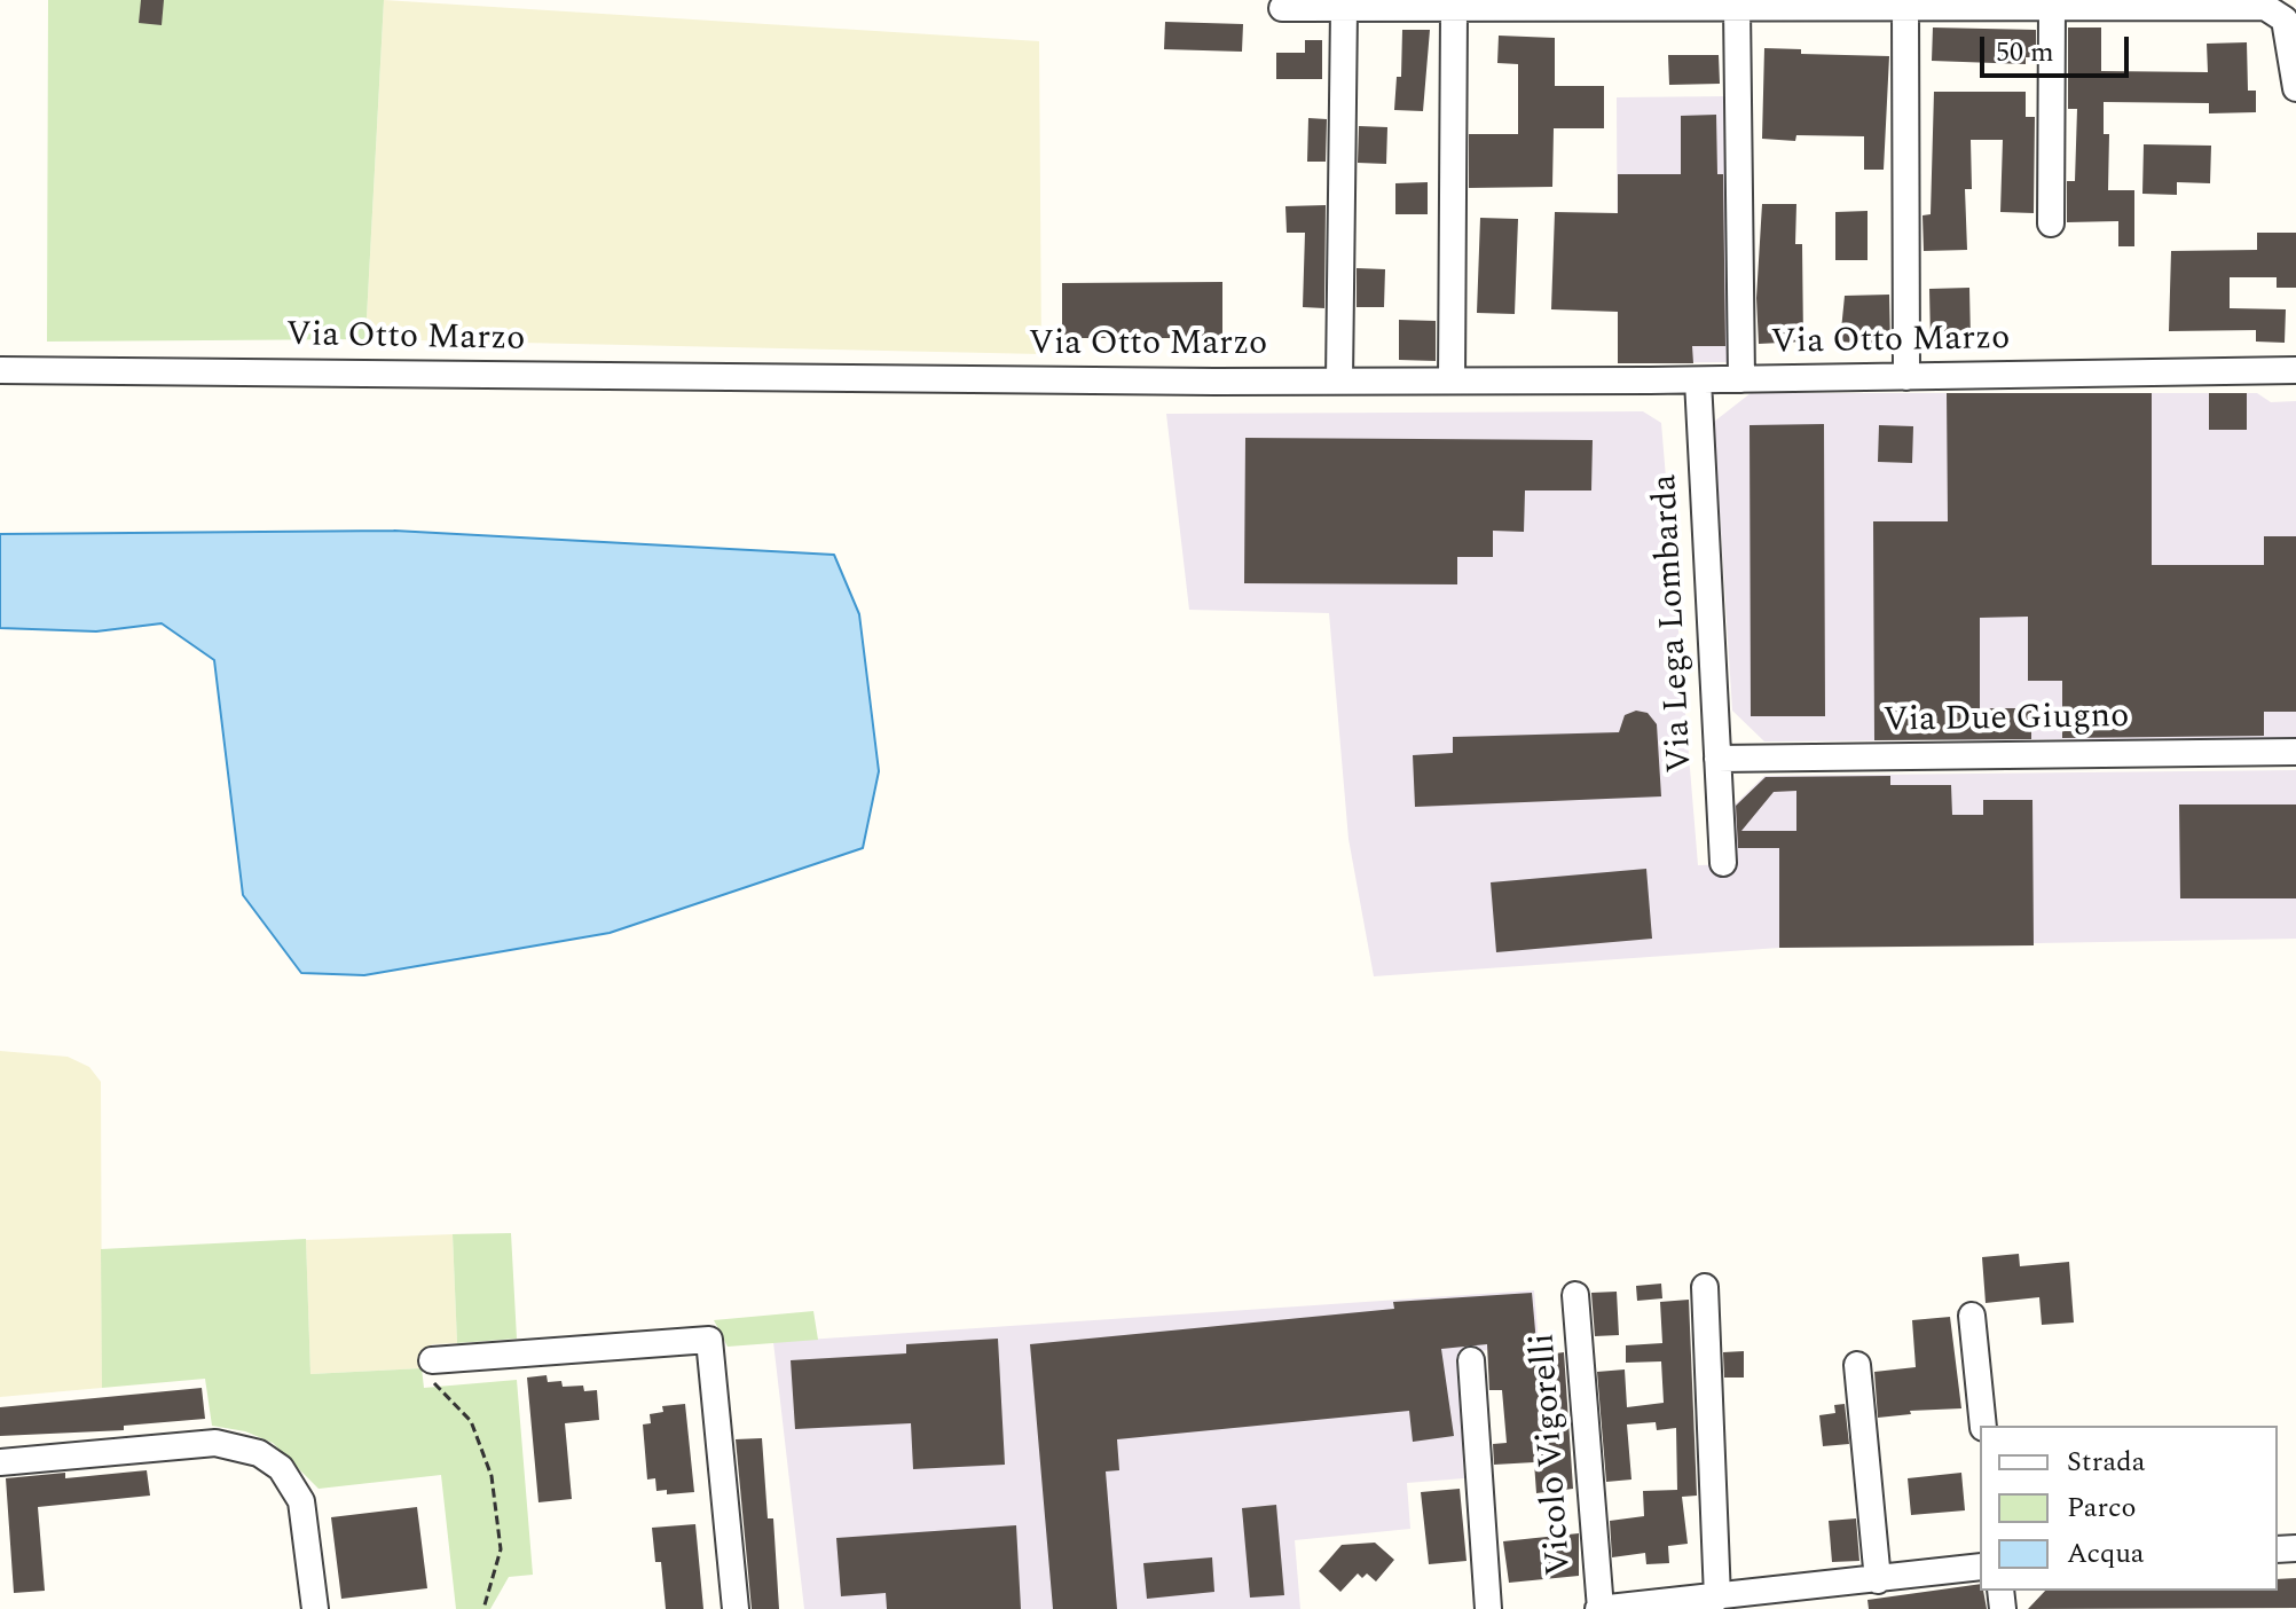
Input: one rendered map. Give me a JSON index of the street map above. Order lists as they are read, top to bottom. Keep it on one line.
{"streets":{"street":["Via Otto Marzo","Via Lega Lombarda","Via Due Giugno","Vicolo Vigorelli"]},"crossings":[["Via Otto Marzo","Via Lega Lombarda"],["Via Lega Lombarda","Via Due Giugno"]],"legend":["Strada","Parco","Acqua"],"scale_bar":"50 m"}
